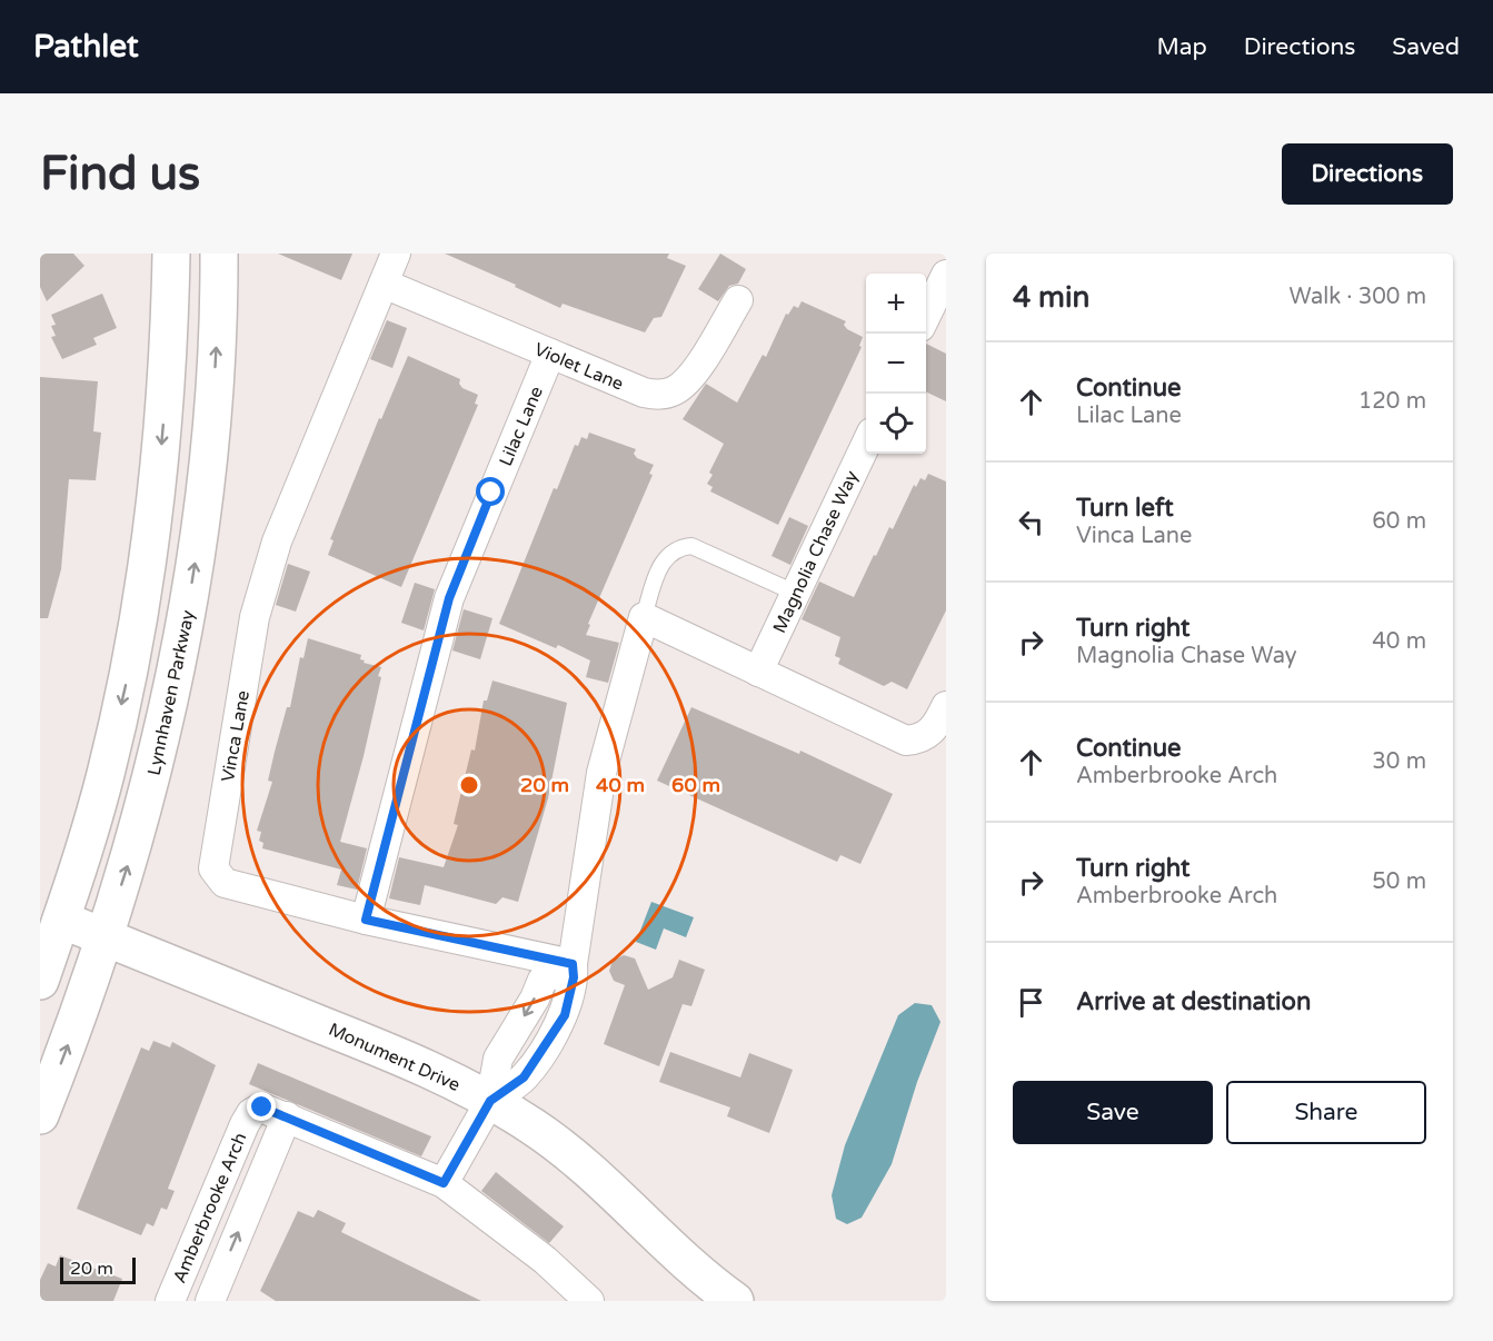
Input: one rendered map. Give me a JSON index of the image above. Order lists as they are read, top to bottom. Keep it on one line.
{"streets":{"main road":["Lynnhaven Parkway","Monument Drive"],"street":["Violet Lane","Lilac Lane","Magnolia Chase Way","Vinca Lane","Amberbrooke Arch"]},"crossings":[["Violet Lane","Lilac Lane"],["Violet Lane","Vinca Lane"],["Lilac Lane","Vinca Lane"],["Lynnhaven Parkway","Monument Drive"]],"scale_bar":"20 m","page":{"header":"Pathlet","nav":["Map","Directions","Saved"],"buttons":["Directions",["Save","Share"]],"title":"Find us","heading":["4 min","Walk · 300 m"],"map_buttons":["+","−"],"list":[["Continue","Lilac Lane","120 m"],["Turn left","Vinca Lane","60 m"],["Turn right","Magnolia Chase Way","40 m"],["Continue","Amberbrooke Arch","30 m"],["Turn right","Amberbrooke Arch","50 m"],"Arrive at destination"],"scale":"20 m"},"rings":["20 m","40 m","60 m"]}
